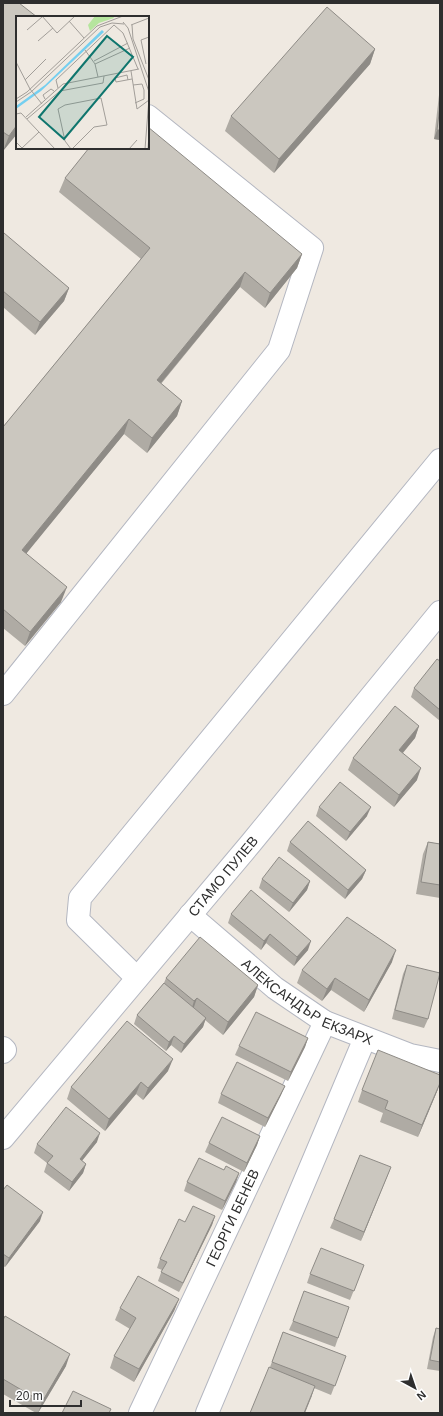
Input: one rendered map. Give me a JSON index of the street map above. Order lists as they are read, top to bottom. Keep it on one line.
{"streets":{"street":["СТАМО ПУЛЕВ","АЛЕКСАНДЪР ЕКЗАРХ","ГЕОРГИ БЕНЕВ"]},"crossings":[["СТАМО ПУЛЕВ","АЛЕКСАНДЪР ЕКЗАРХ"],["АЛЕКСАНДЪР ЕКЗАРХ","ГЕОРГИ БЕНЕВ"]],"scale_bar":"20 m","north":"bottom right"}
